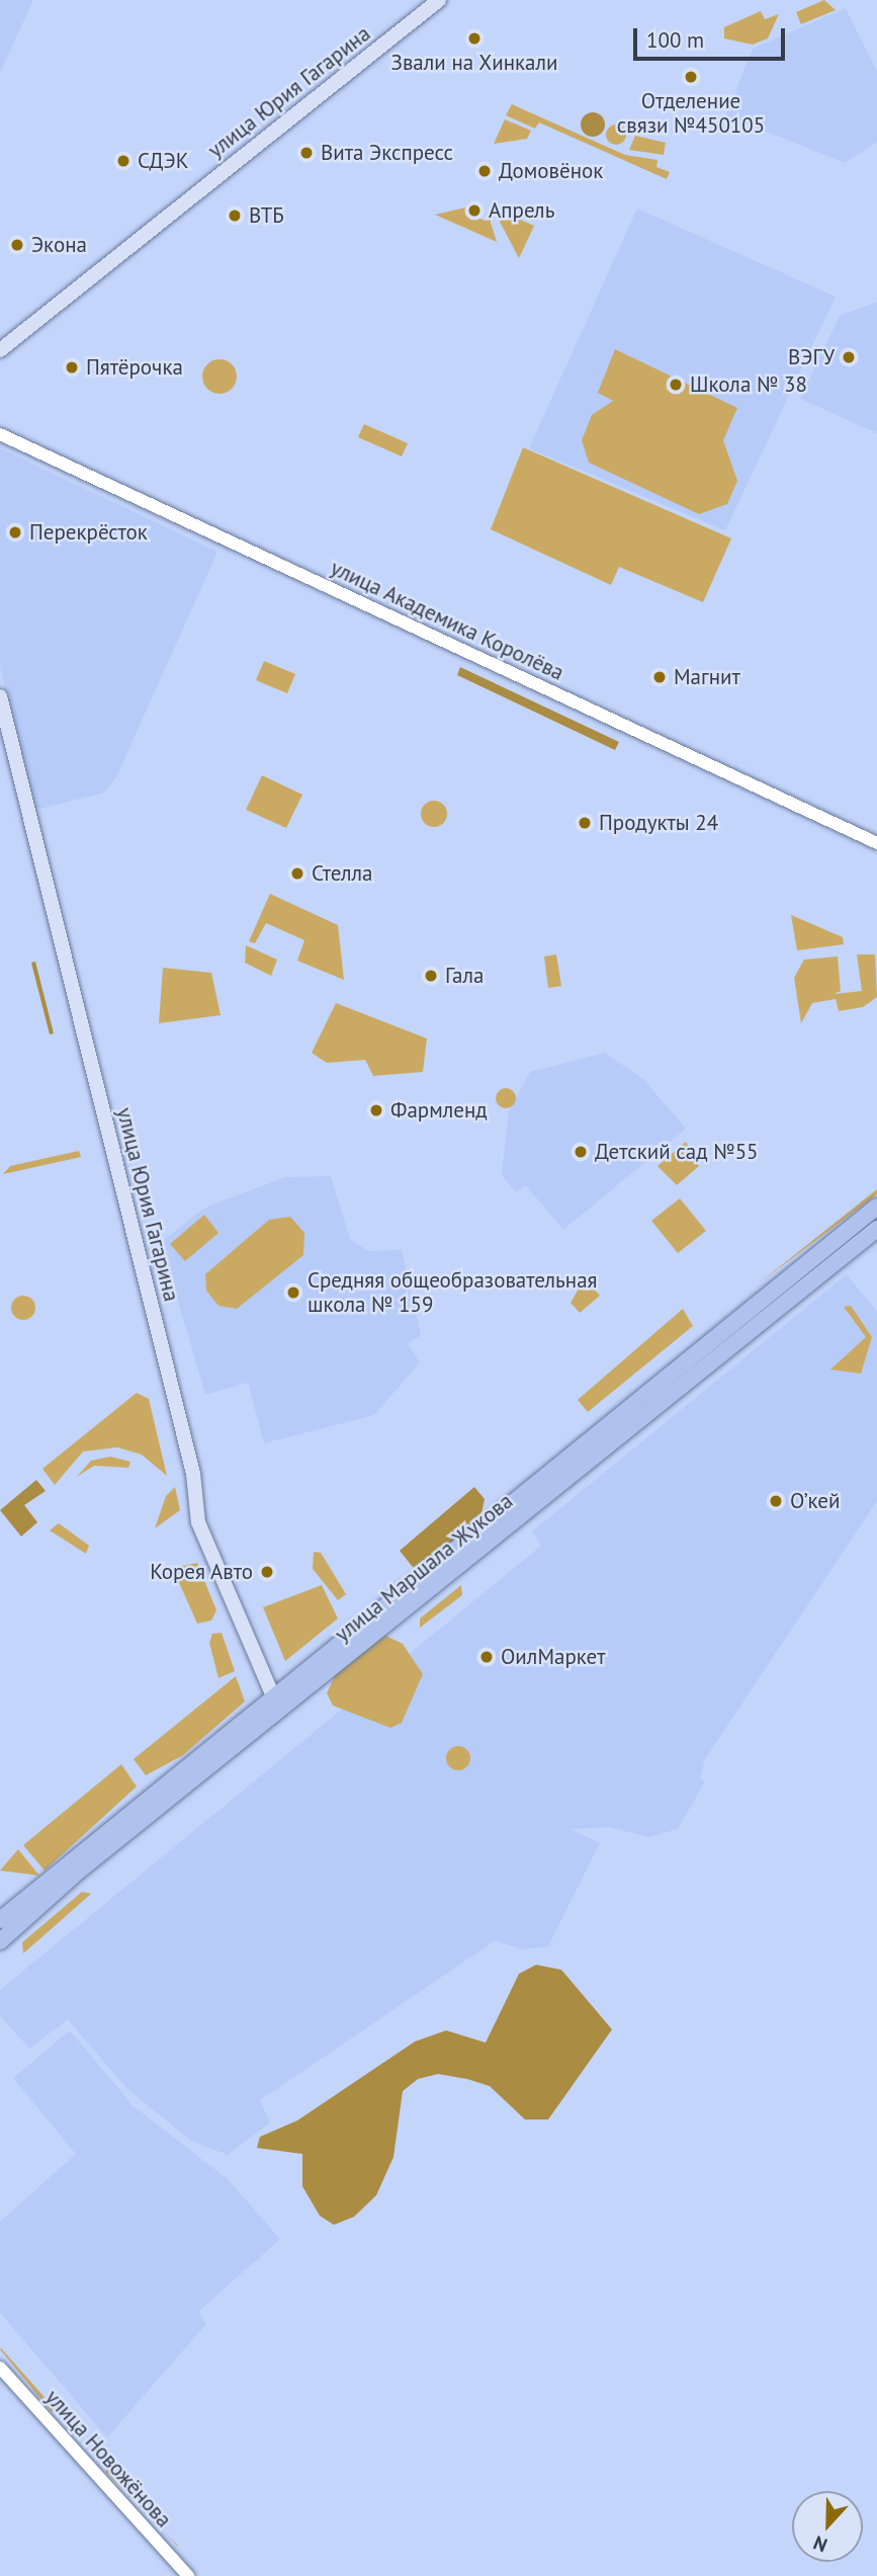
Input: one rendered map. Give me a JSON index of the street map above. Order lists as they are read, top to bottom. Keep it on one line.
{"streets":{"main road":["улица Юрия Гагарина","улица Маршала Жукова"],"street":["улица Академика Королёва","улица Новожёнова"]},"crossings":[["улица Юрия Гагарина","улица Маршала Жукова"]],"places":["Звали на Хинкали","Отделение связи №450105","Вита Экспресс","СДЭК","Домовёнок","Апрель","ВТБ","Экона","ВЭГУ","Пятёрочка","Школа № 38","Перекрёсток","Магнит","Продукты 24","Стелла","Гала","Фармленд","Детский сад №55","Средняя общеобразовательная школа № 159","О’кей","Корея Авто","ОилМаркет"],"scale_bar":"100 m","north":"bottom"}
